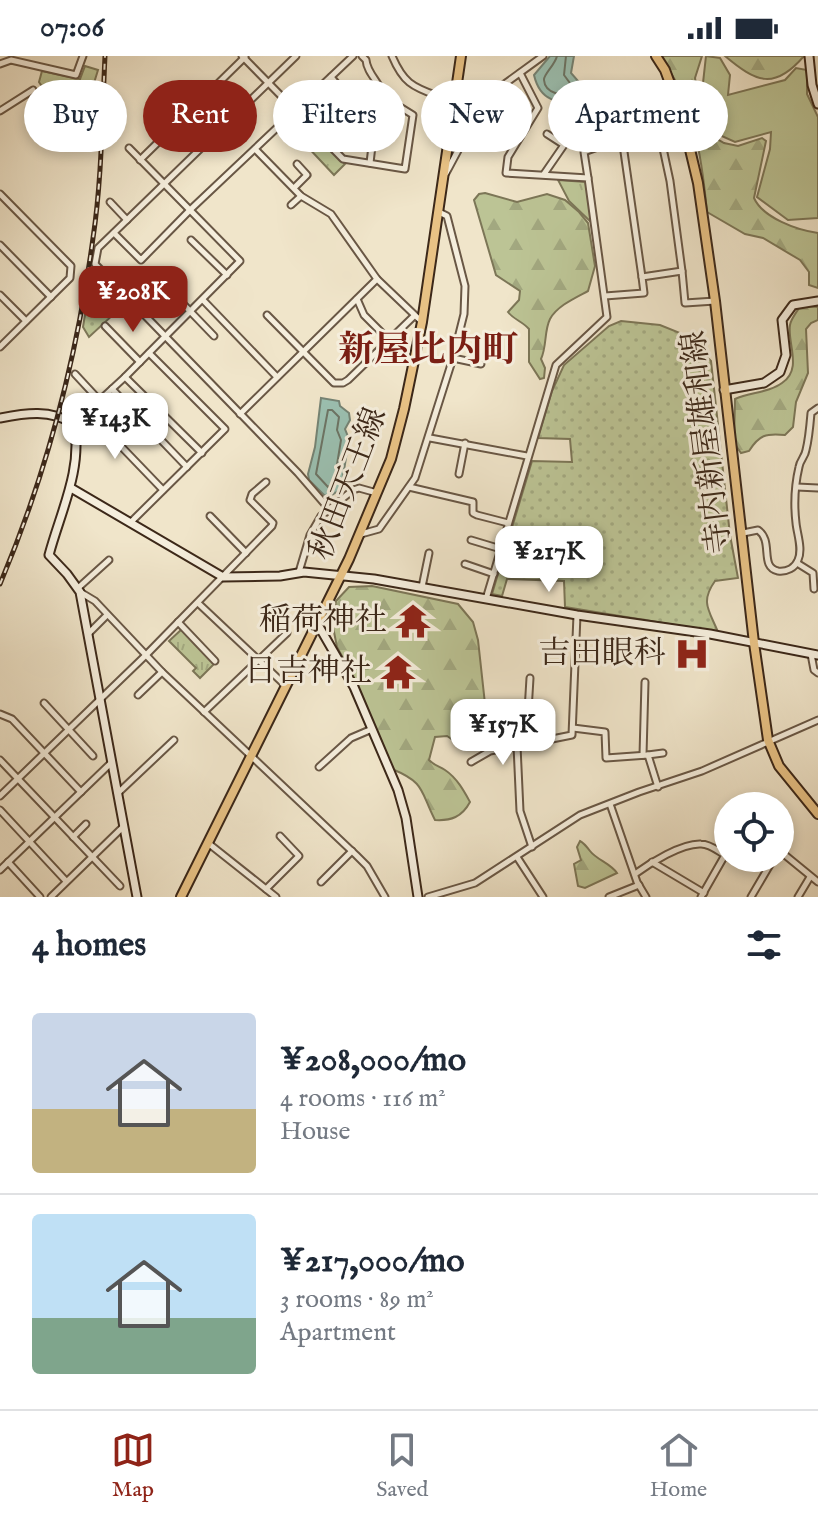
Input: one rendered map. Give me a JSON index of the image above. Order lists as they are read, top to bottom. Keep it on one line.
{"streets":{"main road":["寺内新屋雄和線","秋田天王線"]},"districts":["新屋比内町"],"places":{"temple":["稲荷神社","日吉神社"],"hospital":["吉田眼科"]},"page":{"status":"07:06","chip":["Buy","Rent","Filters","New","Apartment"],"price":["¥208K","¥143K","¥217K","¥157K"],"heading":"4 homes","list":[{"name":"¥208,000/mo","note":"4 rooms · 116 m² · House"},{"name":"¥217,000/mo","note":"3 rooms · 89 m² · Apartment"}],"tabs":["Map","Saved","Home"]}}
